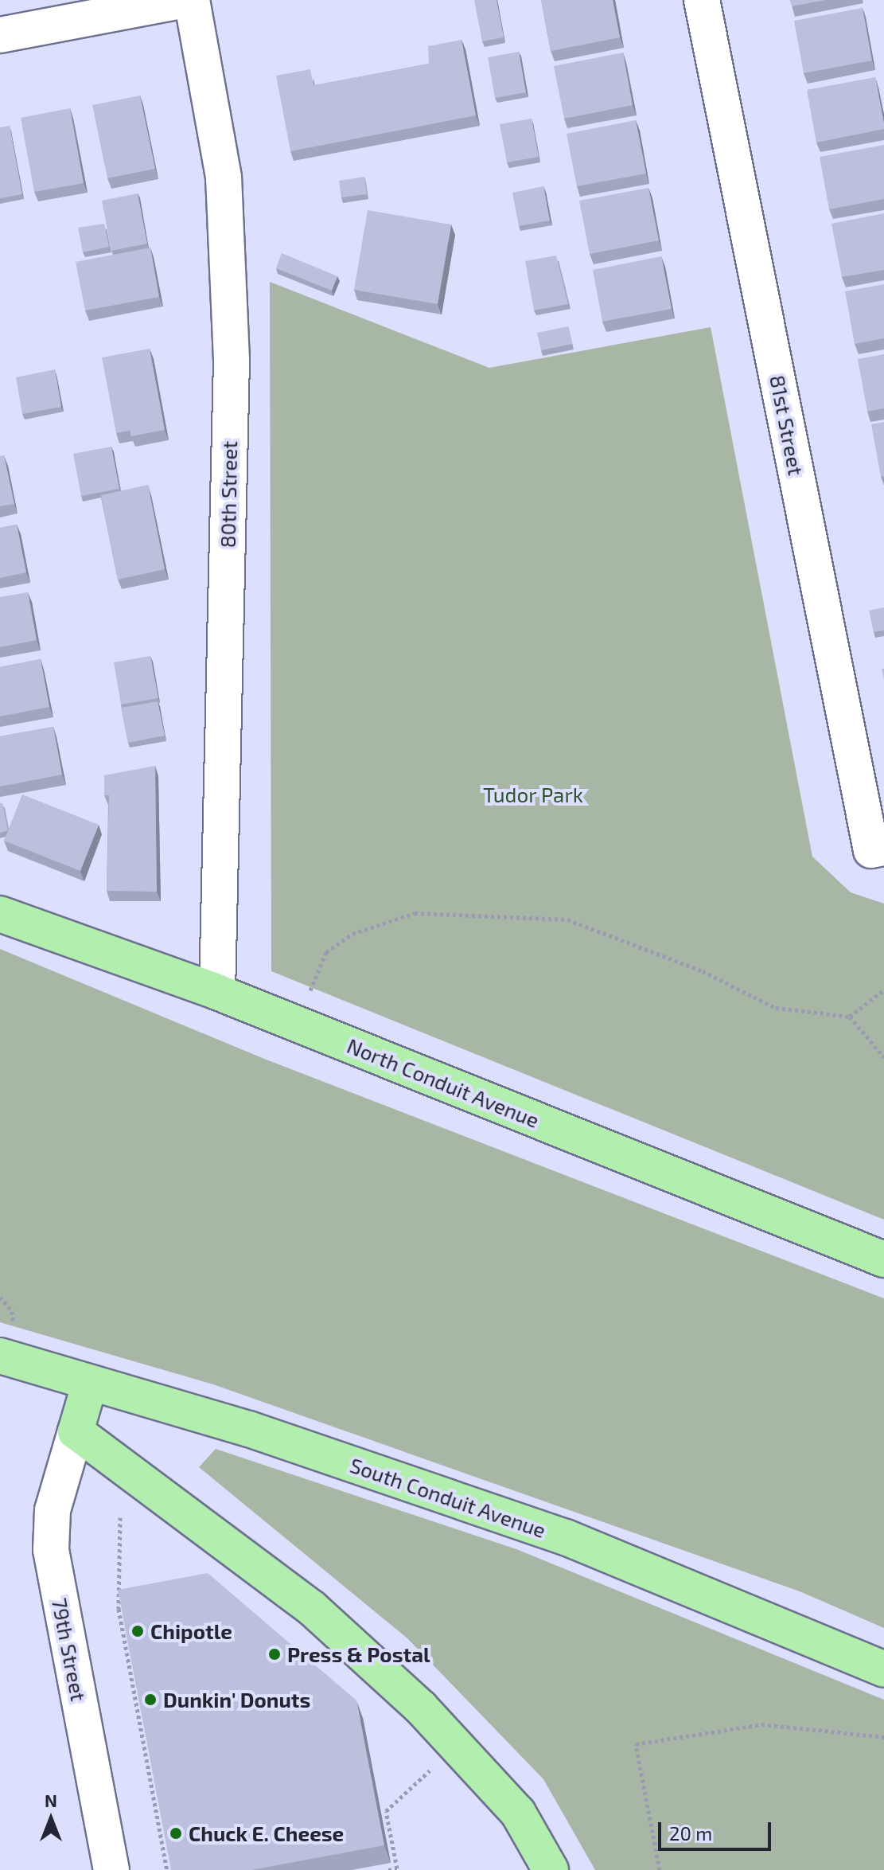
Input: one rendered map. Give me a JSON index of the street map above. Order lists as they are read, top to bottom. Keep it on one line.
{"streets":{"main road":["North Conduit Avenue","South Conduit Avenue"],"street":["81st Street","80th Street","79th Street"]},"crossings":[["80th Street","North Conduit Avenue"]],"parks":["Tudor Park"],"places":["Chipotle","Press & Postal","Dunkin' Donuts","Chuck E. Cheese"],"scale_bar":"20 m","north":"top"}
